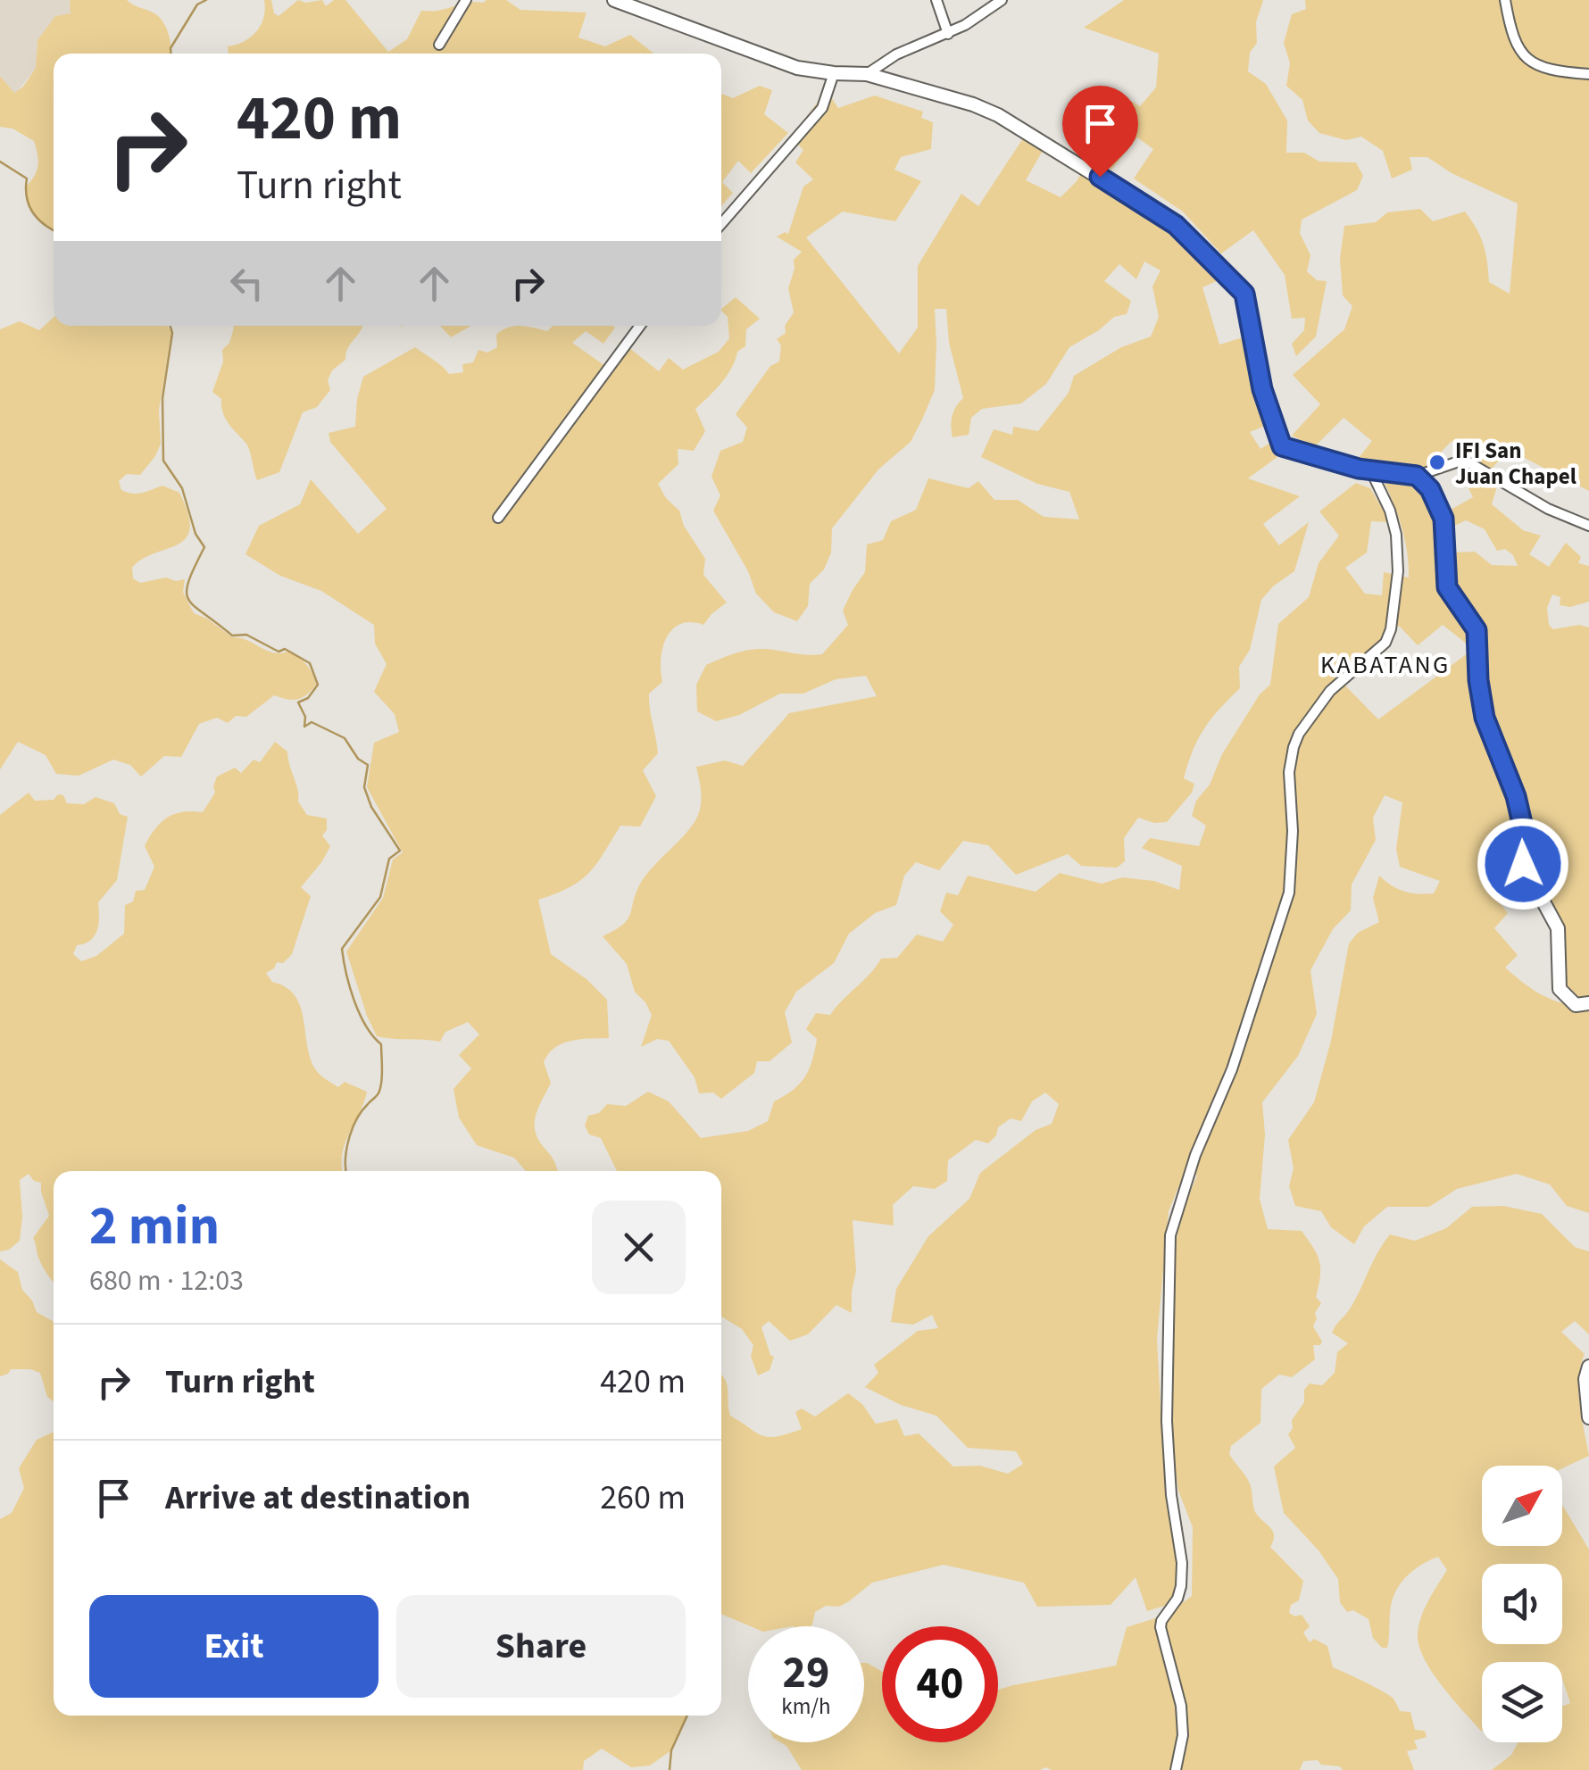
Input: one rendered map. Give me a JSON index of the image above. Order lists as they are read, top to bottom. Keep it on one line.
{"districts":["KABATANG"],"places":["IFI San Juan Chapel"],"north":"top right","page":{"turn":["420 m","Turn right"],"heading":["2 min","680 m · 12:03"],"list":[{"name":"Turn right","value":"420 m"},{"name":"Arrive at destination","value":"260 m"}],"buttons":["Exit","Share"],"speed":"29 km/h","limit":"40"}}
